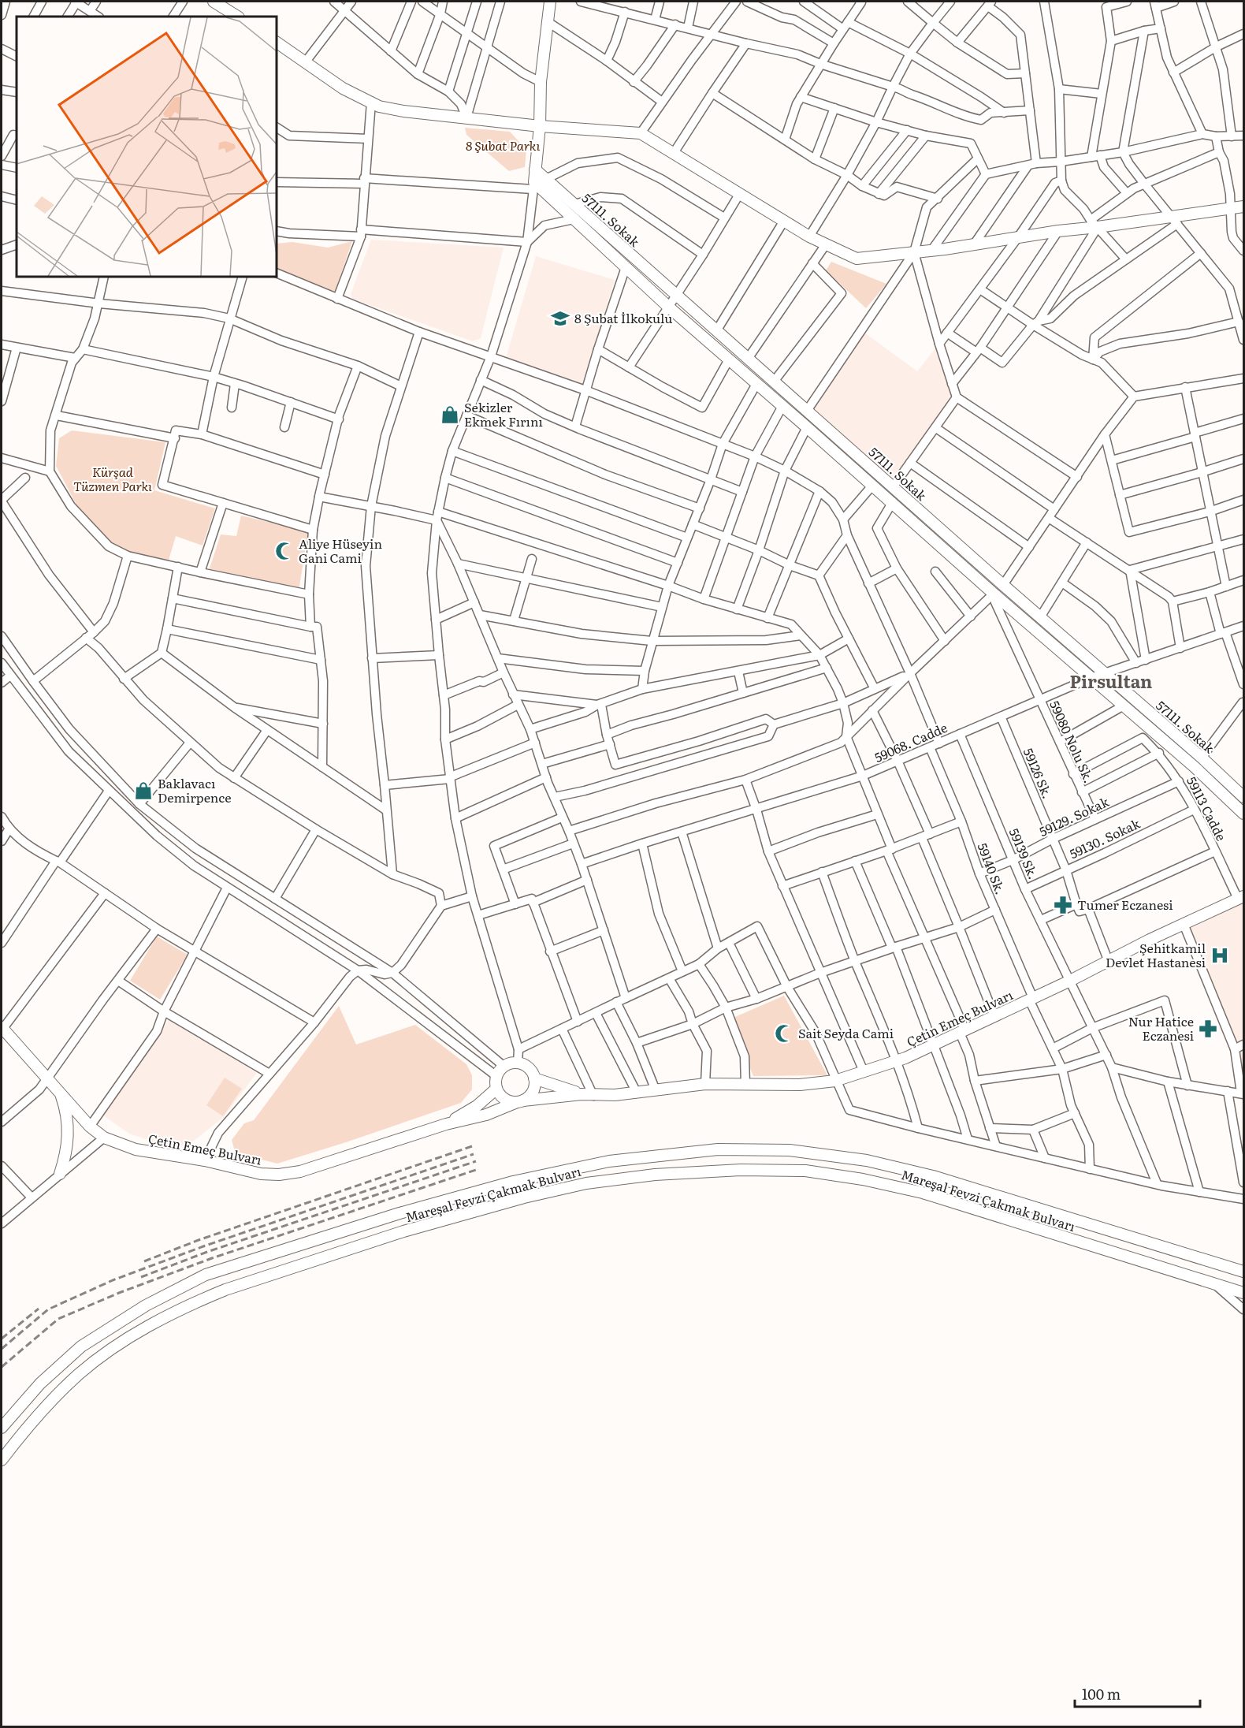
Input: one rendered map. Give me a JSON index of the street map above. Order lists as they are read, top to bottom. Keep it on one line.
{"streets":{"main road":["57111. Sokak","Çetin Emeç Bulvarı","Mareşal Fevzi Çakmak Bulvarı"],"street":["59080 Nolu Sk.","59068. Cadde","59126 Sk.","59113 Cadde","59129. Sokak","59130. Sokak","59139 Sk.","59140 Sk."]},"crossings":[["57111. Sokak","59068. Cadde"],["59080 Nolu Sk.","59068. Cadde"],["59080 Nolu Sk.","59113 Cadde"],["59080 Nolu Sk.","59129. Sokak"],["59068. Cadde","59126 Sk."],["59068. Cadde","59139 Sk."],["59068. Cadde","59140 Sk."],["59126 Sk.","59129. Sokak"],["59126 Sk.","59130. Sokak"],["59113 Cadde","59129. Sokak"],["59113 Cadde","59130. Sokak"],["59113 Cadde","Çetin Emeç Bulvarı"],["59129. Sokak","59139 Sk."],["59129. Sokak","59140 Sk."],["59130. Sokak","59139 Sk."],["59139 Sk.","Çetin Emeç Bulvarı"],["59140 Sk.","Çetin Emeç Bulvarı"]],"districts":["Pirsultan"],"parks":["8 Şubat Parkı","Kürşad Tüzmen Parkı"],"places":{"school or university":["8 Şubat İlkokulu"],"shop":["Sekizler Ekmek Fırını","Baklavacı Demirpence"],"mosque":["Aliye Hüseyin Gani Cami","Sait Seyda Cami"],"pharmacy":["Tumer Eczanesi","Nur Hatice Eczanesi"],"hospital":["Şehitkamil Devlet Hastanesi"]},"scale_bar":"100 m"}
